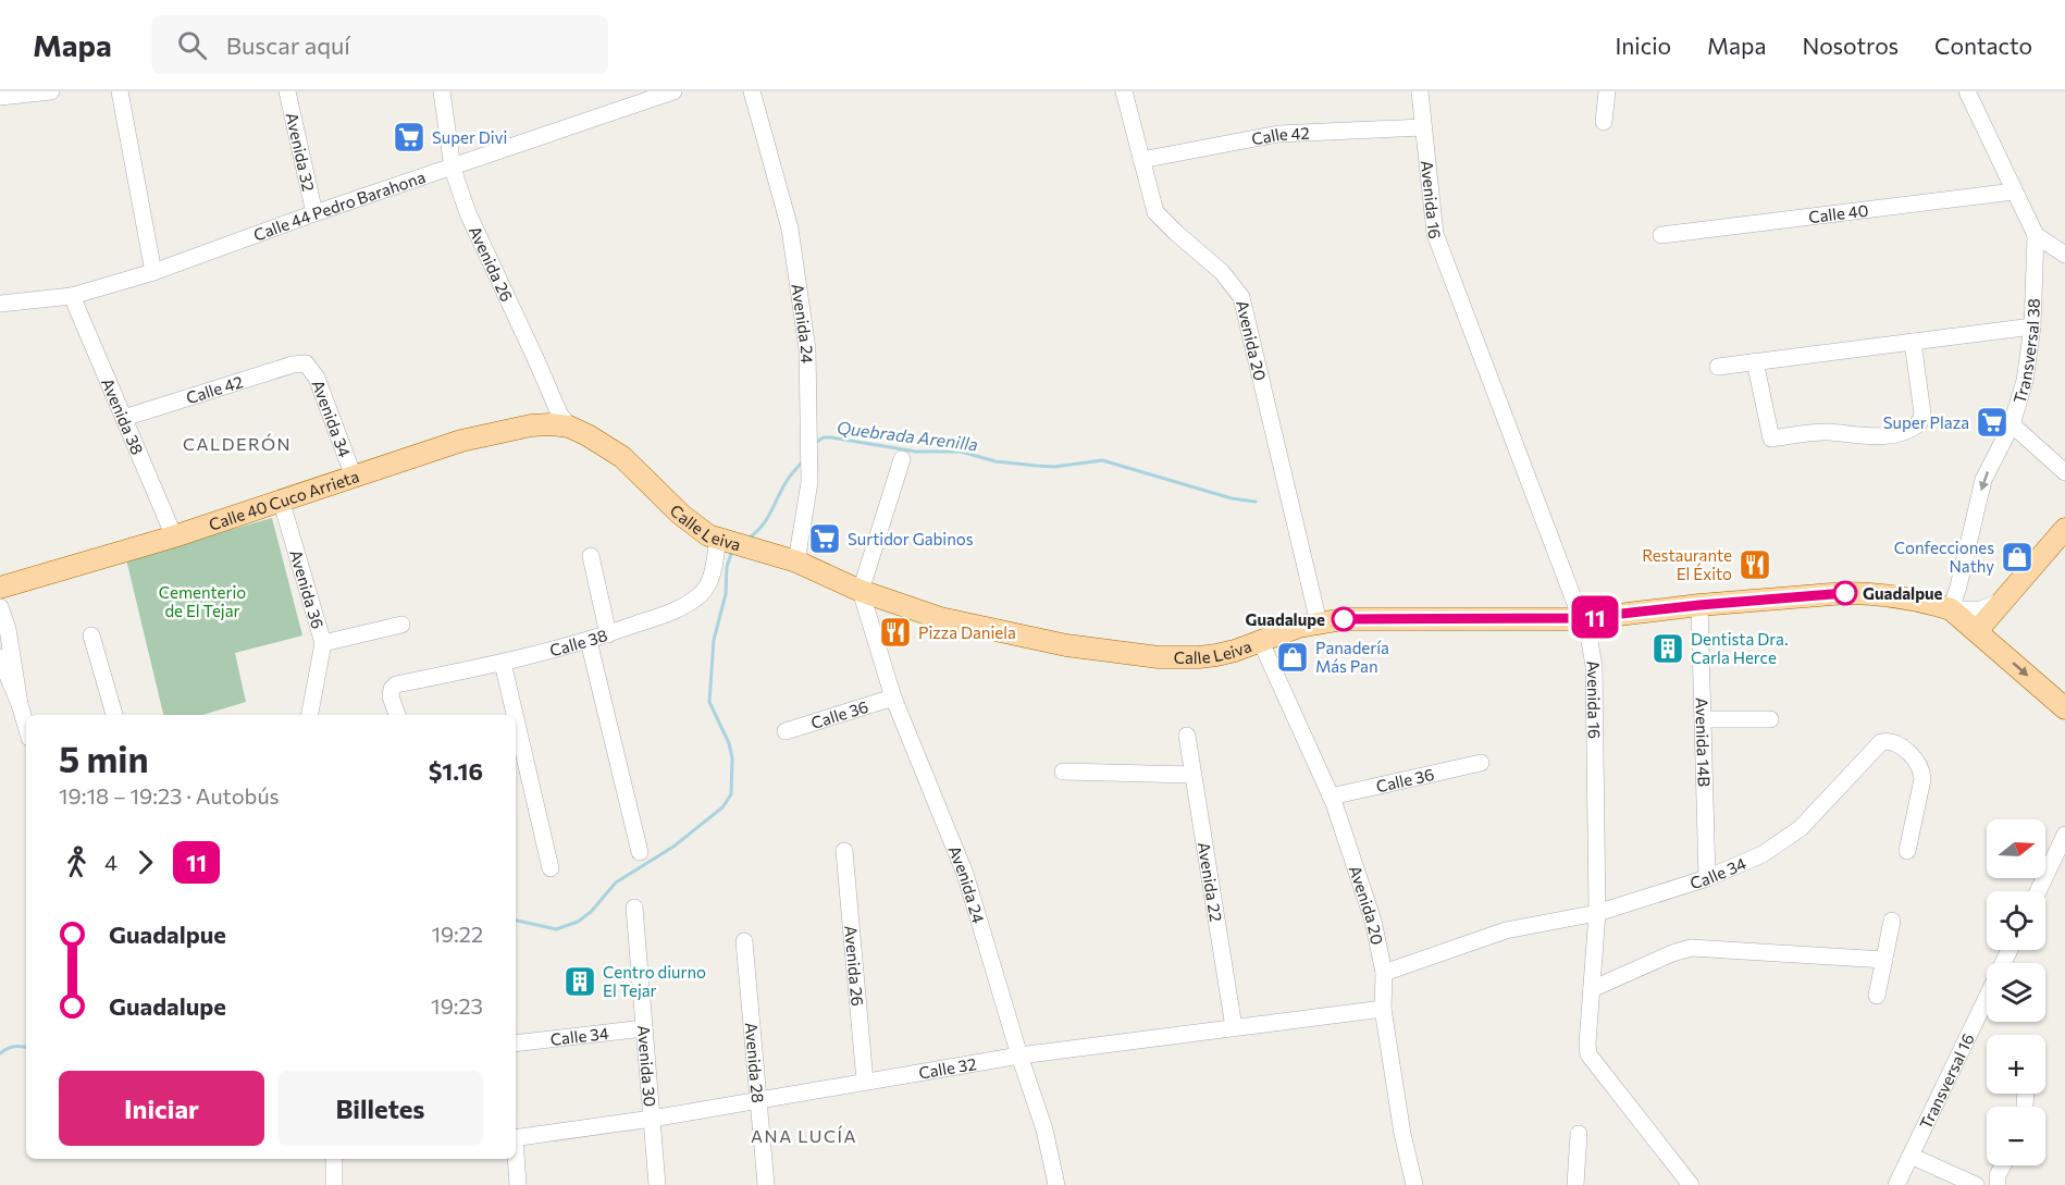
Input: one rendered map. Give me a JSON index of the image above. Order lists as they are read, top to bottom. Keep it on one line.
{"streets":{"main road":["Calle 40 Cuco Arrieta","Calle Leiva"],"street":["Calle 42","Avenida 32","Avenida 16","Calle 44 Pedro Barahona","Calle 40","Avenida 26","Avenida 24","Avenida 20","Transversal 38","Avenida 38","Avenida 34","Avenida 36","Calle 38","Calle 36","Avenida 14B","Calle 34","Avenida 22","Avenida 28","Avenida 30","Calle 32","Transversal 16"]},"crossings":[["Calle 42","Avenida 16"],["Calle 42","Avenida 20"],["Calle 42","Avenida 38"],["Calle 42","Avenida 34"],["Avenida 32","Calle 44 Pedro Barahona"],["Avenida 16","Calle Leiva"],["Avenida 16","Calle 34"],["Calle 44 Pedro Barahona","Avenida 26"],["Calle 44 Pedro Barahona","Avenida 38"],["Avenida 26","Calle 40 Cuco Arrieta"],["Avenida 26","Calle Leiva"],["Avenida 26","Calle 32"],["Avenida 24","Calle Leiva"],["Avenida 24","Calle 36"],["Avenida 24","Calle 32"],["Avenida 20","Calle Leiva"],["Avenida 20","Calle 36"],["Avenida 20","Calle 34"],["Avenida 20","Calle 32"],["Transversal 38","Calle Leiva"],["Avenida 38","Calle 40 Cuco Arrieta"],["Avenida 34","Calle 40 Cuco Arrieta"],["Calle 40 Cuco Arrieta","Calle Leiva"],["Calle 40 Cuco Arrieta","Avenida 36"],["Calle Leiva","Calle 38"],["Calle Leiva","Avenida 14B"],["Avenida 14B","Calle 34"],["Calle 34","Avenida 30"],["Avenida 22","Calle 32"],["Avenida 28","Calle 32"],["Avenida 30","Calle 32"]],"one_way":["Transversal 38"],"districts":["CALDERÓN","ANA LUCÍA"],"water":["Quebrada Arenilla"],"parks":["Cementerio de El Tejar"],"places":{"supermarket":["Super Divi","Super Plaza","Surtidor Gabinos"],"shop":["Confecciones Nathy","Panadería Más Pan"],"restaurant":["Restaurante El Éxito","Pizza Daniela"],"other":["Guadalpue","Guadalupe"],"building":["Dentista Dra. Carla Herce","Centro diurno El Tejar"]},"lines":["bus line 11"],"north":"right","page":{"header":"Mapa","search":"Buscar aquí","nav":["Inicio","Mapa","Nosotros","Contacto"],"on_map":"11","heading":["5 min","19:18 – 19:23 · Autobús","$1.16"],"map_buttons":["+","−"],"legs":["4","11"],"list":[{"name":"Guadalpue","value":"19:22"},{"name":"Guadalupe","value":"19:23"}],"buttons":["Iniciar","Billetes"]}}
